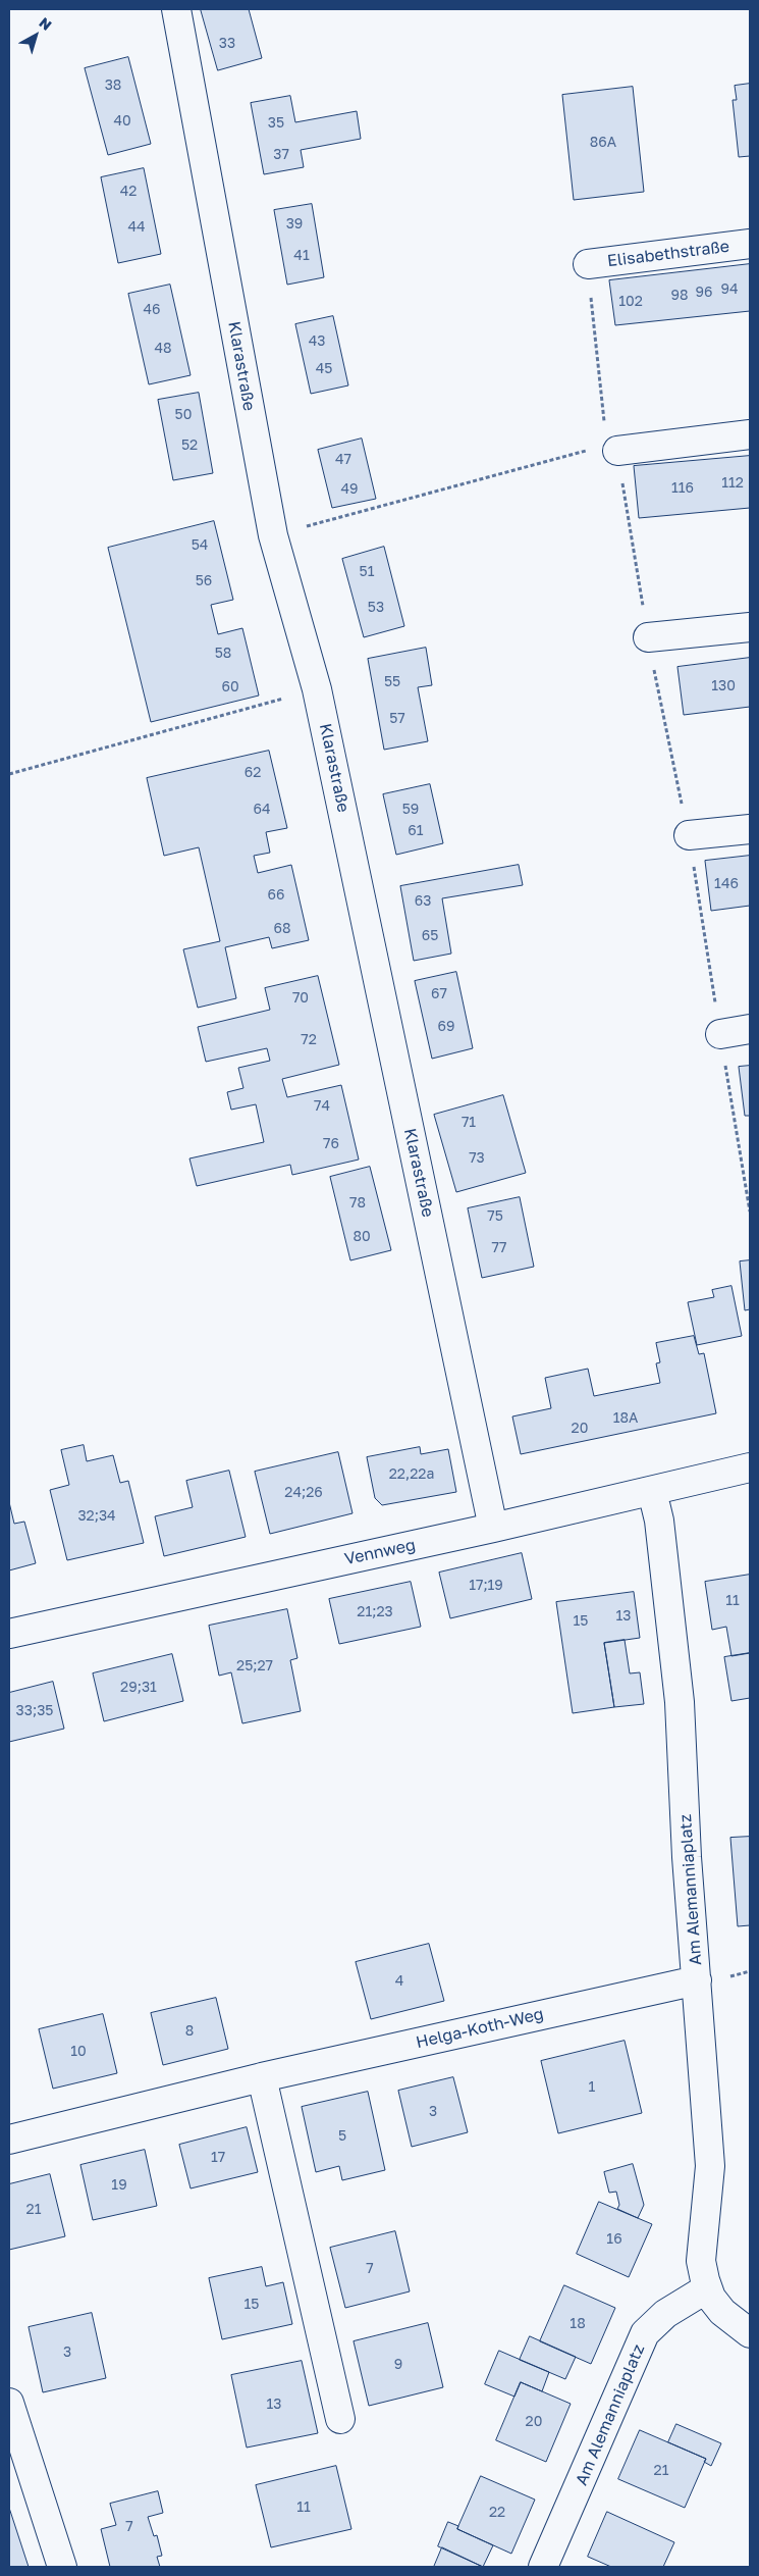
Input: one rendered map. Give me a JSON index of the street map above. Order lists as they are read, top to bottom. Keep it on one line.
{"streets":{"street":["Elisabethstraße","Klarastraße","Vennweg","Am Alemanniaplatz","Helga-Koth-Weg"]},"crossings":[["Klarastraße","Vennweg"],["Vennweg","Am Alemanniaplatz"],["Am Alemanniaplatz","Helga-Koth-Weg"]],"house_numbers":["33","38","40","35","86A","37","42","39","44","41","94","96","98","102","46","43","48","45","50","52","47","112","116","49","54","51","56","53","58","55","130","60","57","62","64","59","61","146","66","63","68","65","67","70","69","72","74","71","76","73","78","75","80","77","18A","20","22,22a","24;26","32;34","17;19","11","21;23","13","15","25;27","29;31","33;35","4","8","10","1","3","5","17","19","21","16","7","15","18","3","9","13","20","21","11","22","7"],"north":"top right"}
